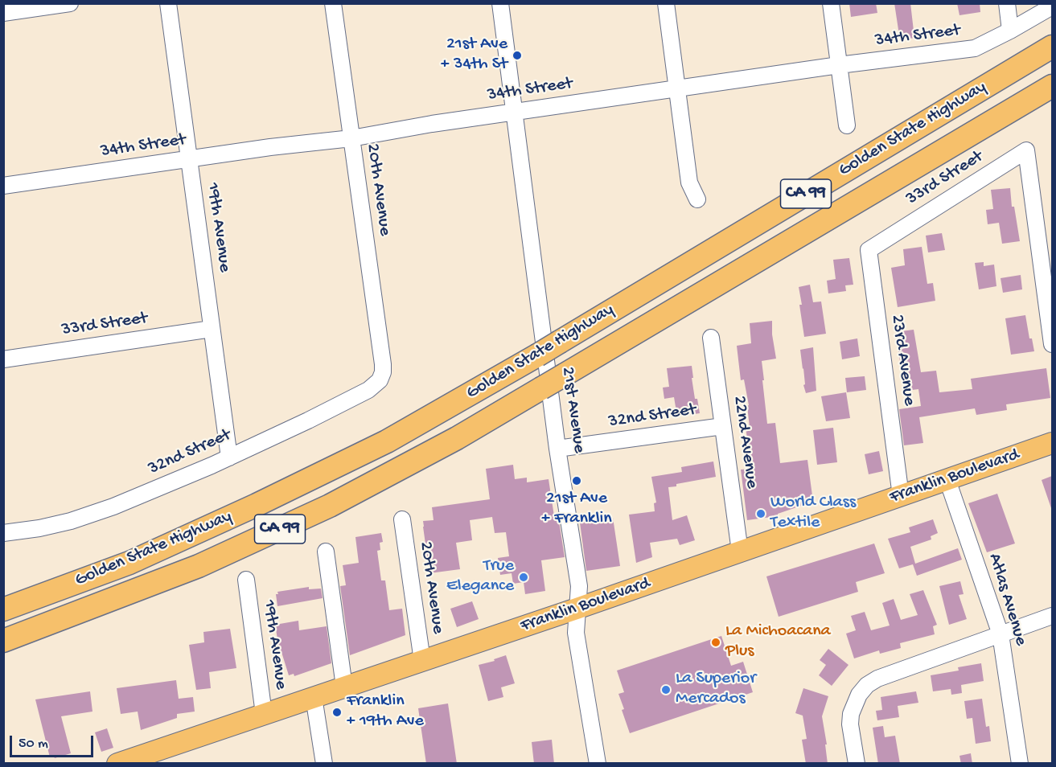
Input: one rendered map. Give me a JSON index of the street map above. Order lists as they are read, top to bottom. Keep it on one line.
{"streets":{"highway":["Golden State Highway","CA 99"],"main road":["Franklin Boulevard"],"street":["34th Street","33rd Street","20th Avenue","19th Avenue","23rd Avenue","21st Avenue","32nd Street","22nd Avenue","Atlas Avenue"]},"crossings":[["34th Street","20th Avenue"],["34th Street","19th Avenue"],["34th Street","21st Avenue"],["33rd Street","19th Avenue"],["33rd Street","23rd Avenue"],["20th Avenue","32nd Street"],["20th Avenue","Franklin Boulevard"],["19th Avenue","32nd Street"],["19th Avenue","Franklin Boulevard"],["23rd Avenue","Franklin Boulevard"],["21st Avenue","32nd Street"],["21st Avenue","Franklin Boulevard"],["32nd Street","22nd Avenue"],["22nd Avenue","Franklin Boulevard"],["Franklin Boulevard","Atlas Avenue"]],"places":["21st Ave + 34th St","21st Ave + Franklin","World Class Textile","True Elegance","La Michoacana Plus","La Superior Mercados","Franklin + 19th Ave"],"scale_bar":"50 m"}
